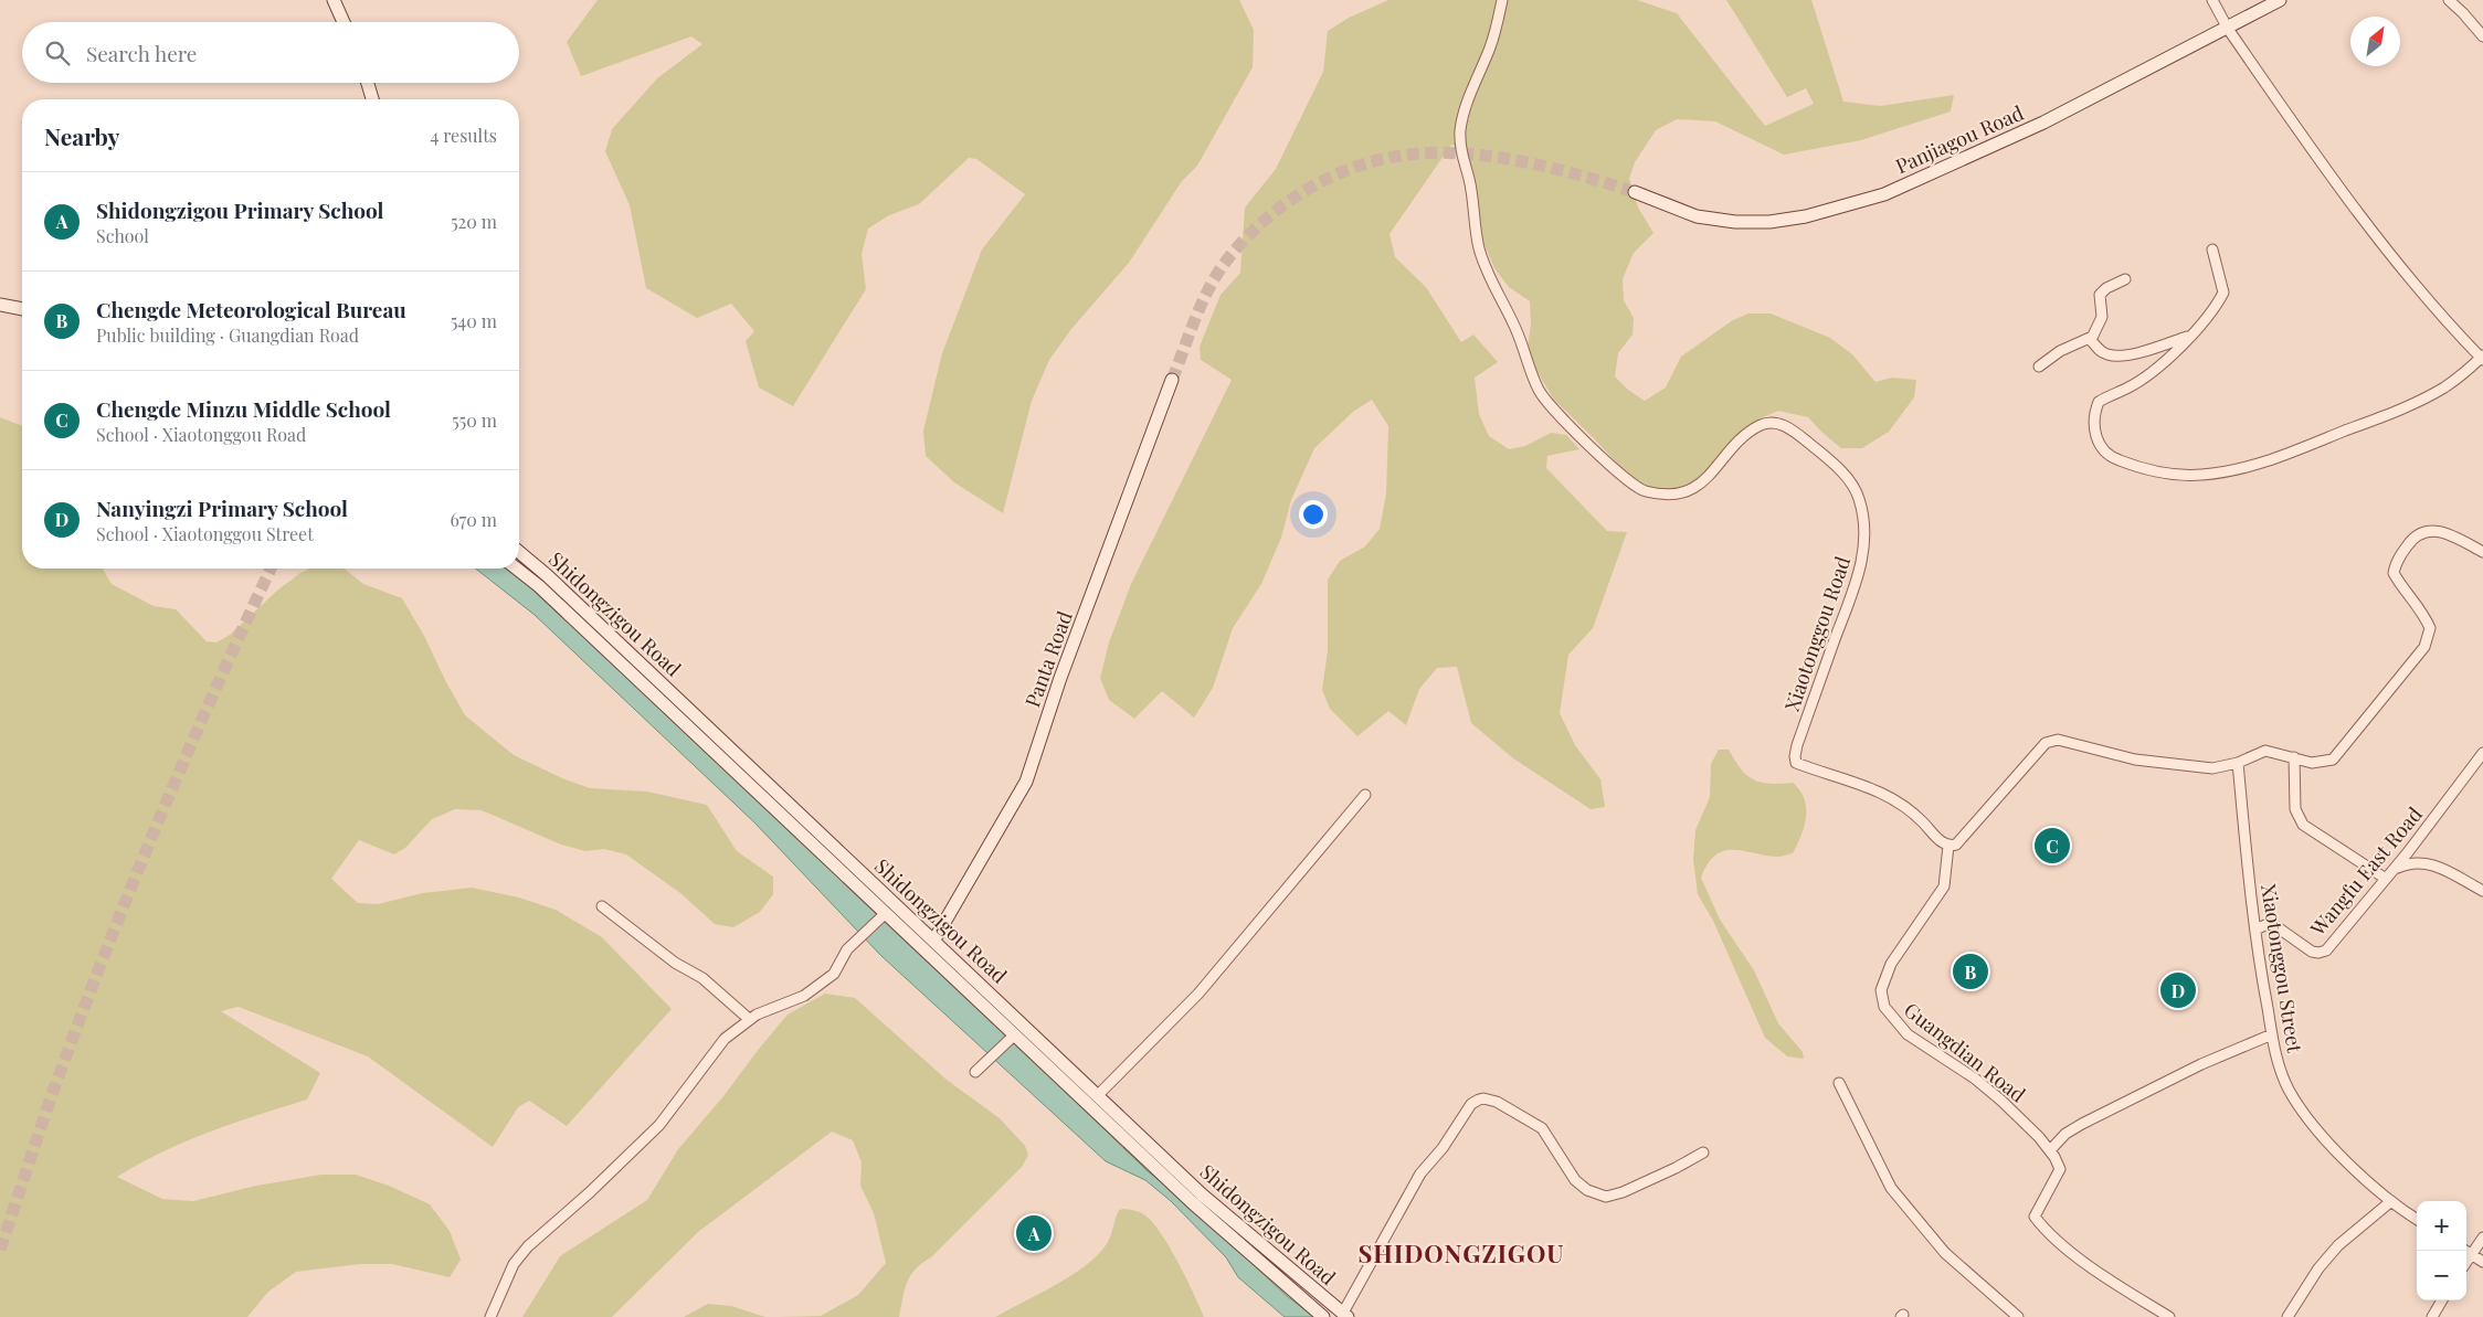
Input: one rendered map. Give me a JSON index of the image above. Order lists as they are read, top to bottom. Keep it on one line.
{"streets":{"main road":["Panjiagou Road","Shidongzigou Road","Panta Road"],"street":["Xiaotonggou Road","Wangfu East Road","Xiaotonggou Street","Guangdian Road"]},"crossings":[["Shidongzigou Road","Panta Road"],["Xiaotonggou Road","Guangdian Road"],["Wangfu East Road","Xiaotonggou Street"]],"districts":["SHIDONGZIGOU"],"north":"top right","page":{"search":"Search here","heading":["Nearby","4 results"],"list":[{"mark":"A","name":"Shidongzigou Primary School","note":"School","value":"520 m"},{"mark":"B","name":"Chengde Meteorological Bureau","note":"Public building · Guangdian Road","value":"540 m"},{"mark":"C","name":"Chengde Minzu Middle School","note":"School · Xiaotonggou Road","value":"550 m"},{"mark":"D","name":"Nanyingzi Primary School","note":"School · Xiaotonggou Street","value":"670 m"}],"pins":["C","B","D","A"],"map_buttons":["+","−"]}}
